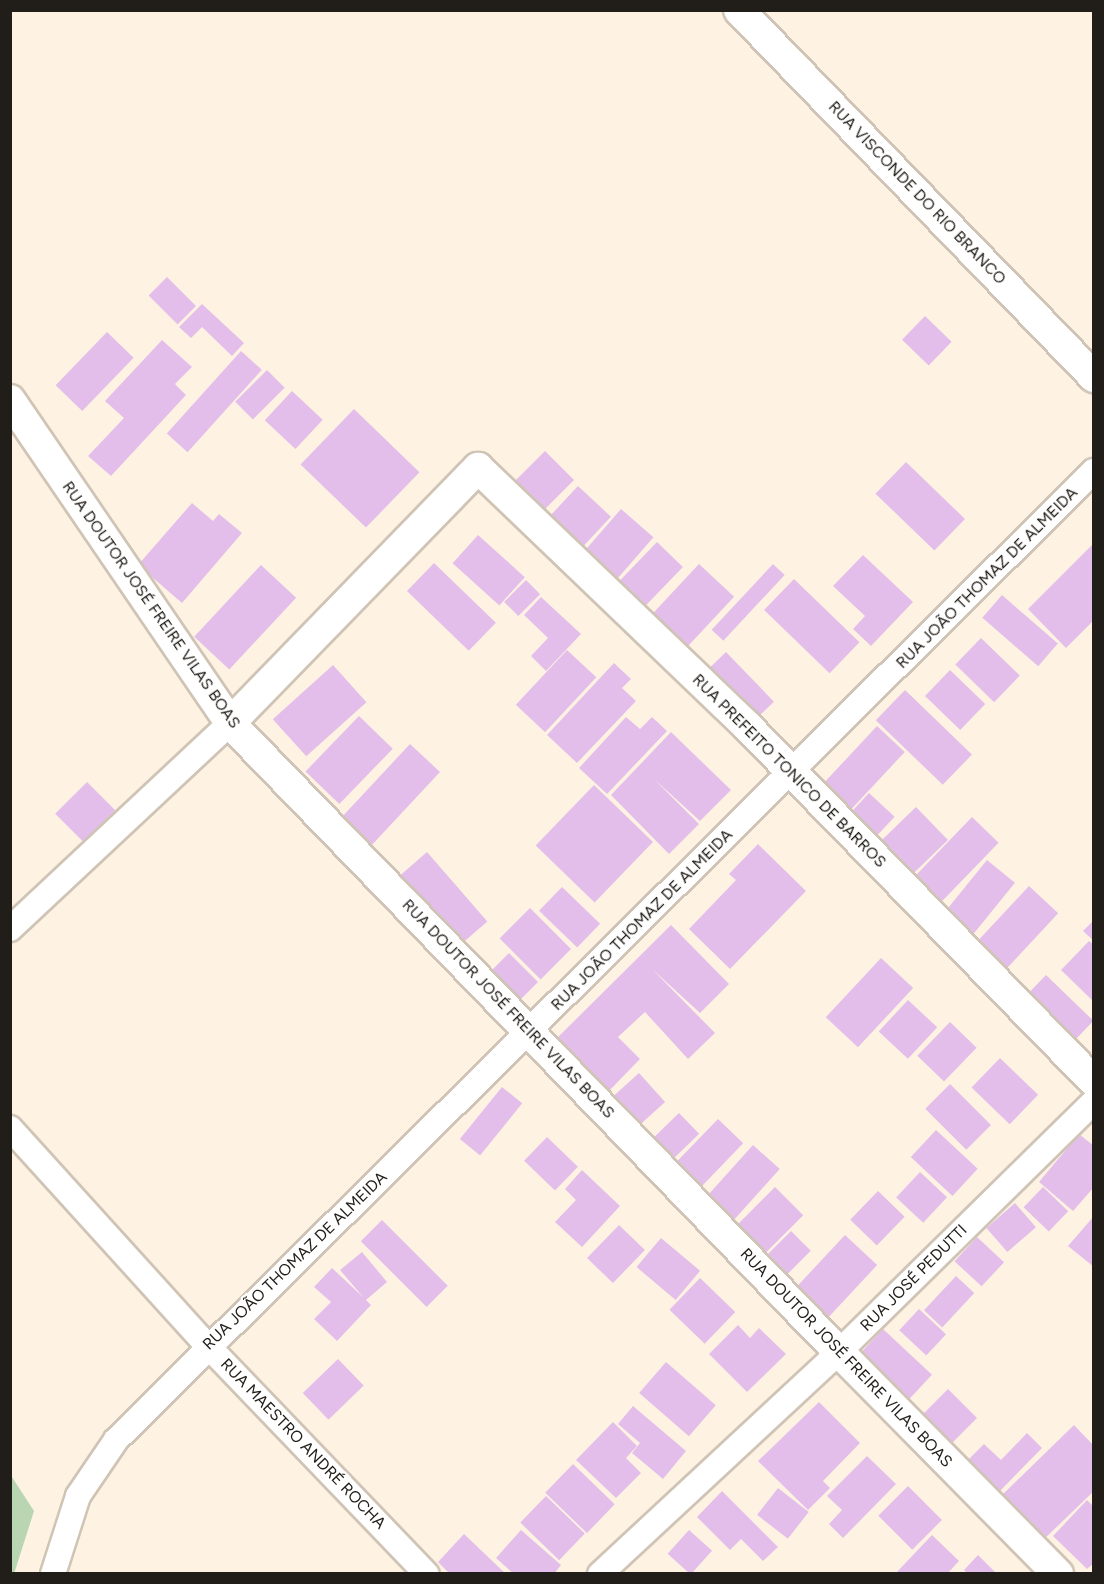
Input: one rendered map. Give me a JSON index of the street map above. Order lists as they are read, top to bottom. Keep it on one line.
{"streets":{"street":["RUA VISCONDE DO RIO BRANCO","RUA JOÃO THOMAZ DE ALMEIDA","RUA DOUTOR JOSÉ FREIRE VILAS BOAS","RUA PREFEITO TONICO DE BARROS","RUA JOSÉ PEDUTTI","RUA MAESTRO ANDRÉ ROCHA"]},"crossings":[["RUA JOÃO THOMAZ DE ALMEIDA","RUA DOUTOR JOSÉ FREIRE VILAS BOAS"],["RUA JOÃO THOMAZ DE ALMEIDA","RUA PREFEITO TONICO DE BARROS"],["RUA JOÃO THOMAZ DE ALMEIDA","RUA MAESTRO ANDRÉ ROCHA"],["RUA DOUTOR JOSÉ FREIRE VILAS BOAS","RUA PREFEITO TONICO DE BARROS"],["RUA DOUTOR JOSÉ FREIRE VILAS BOAS","RUA JOSÉ PEDUTTI"]]}
